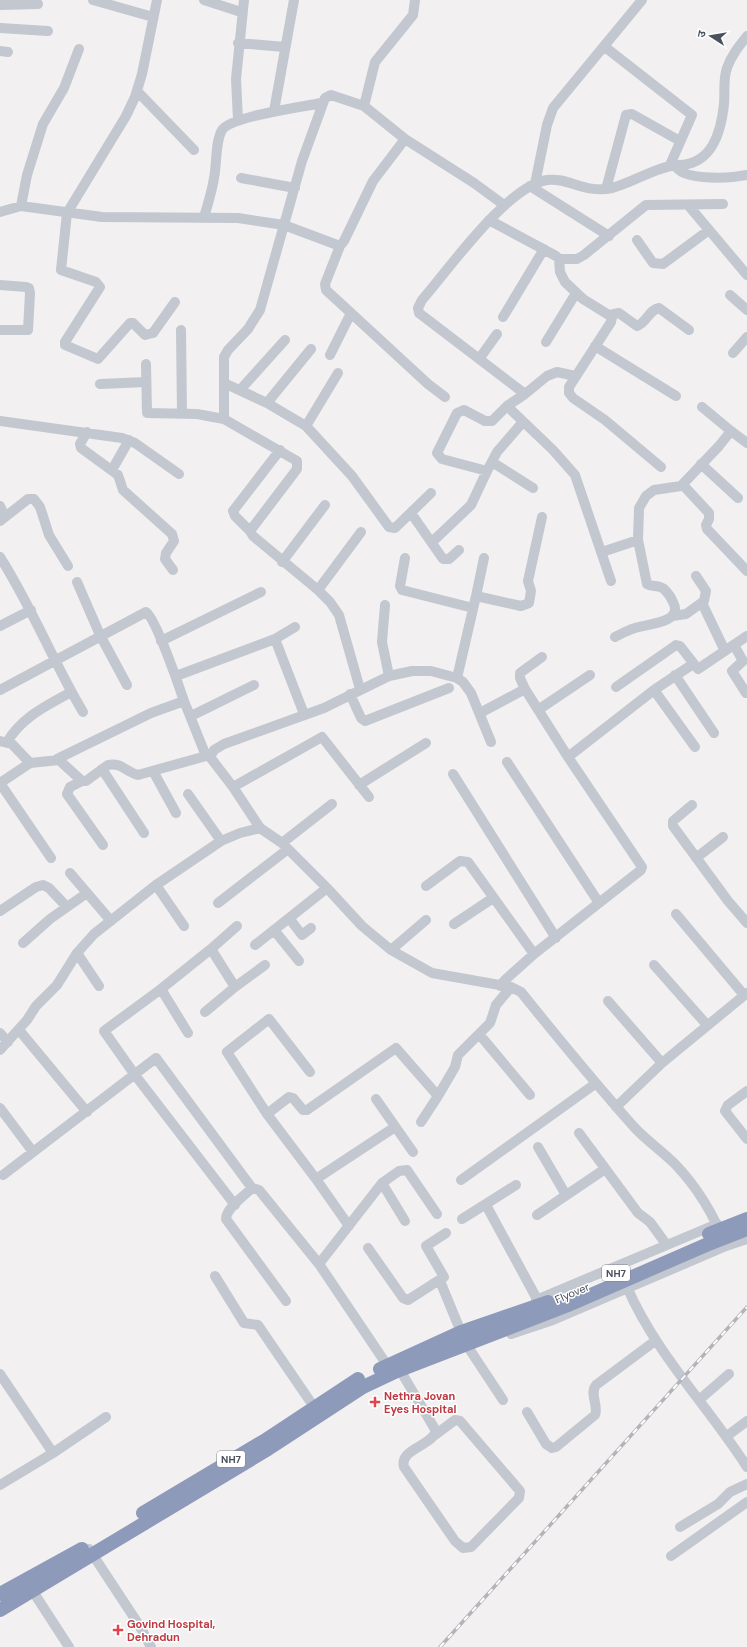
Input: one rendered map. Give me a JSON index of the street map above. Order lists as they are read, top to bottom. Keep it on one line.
{"streets":{"highway":["NH7","Flyover"]},"crossings":[["NH7","Flyover"]],"places":{"health":["Nethra Jovan Eyes Hospital","Govind Hospital, Dehradun"]},"north":"left"}
